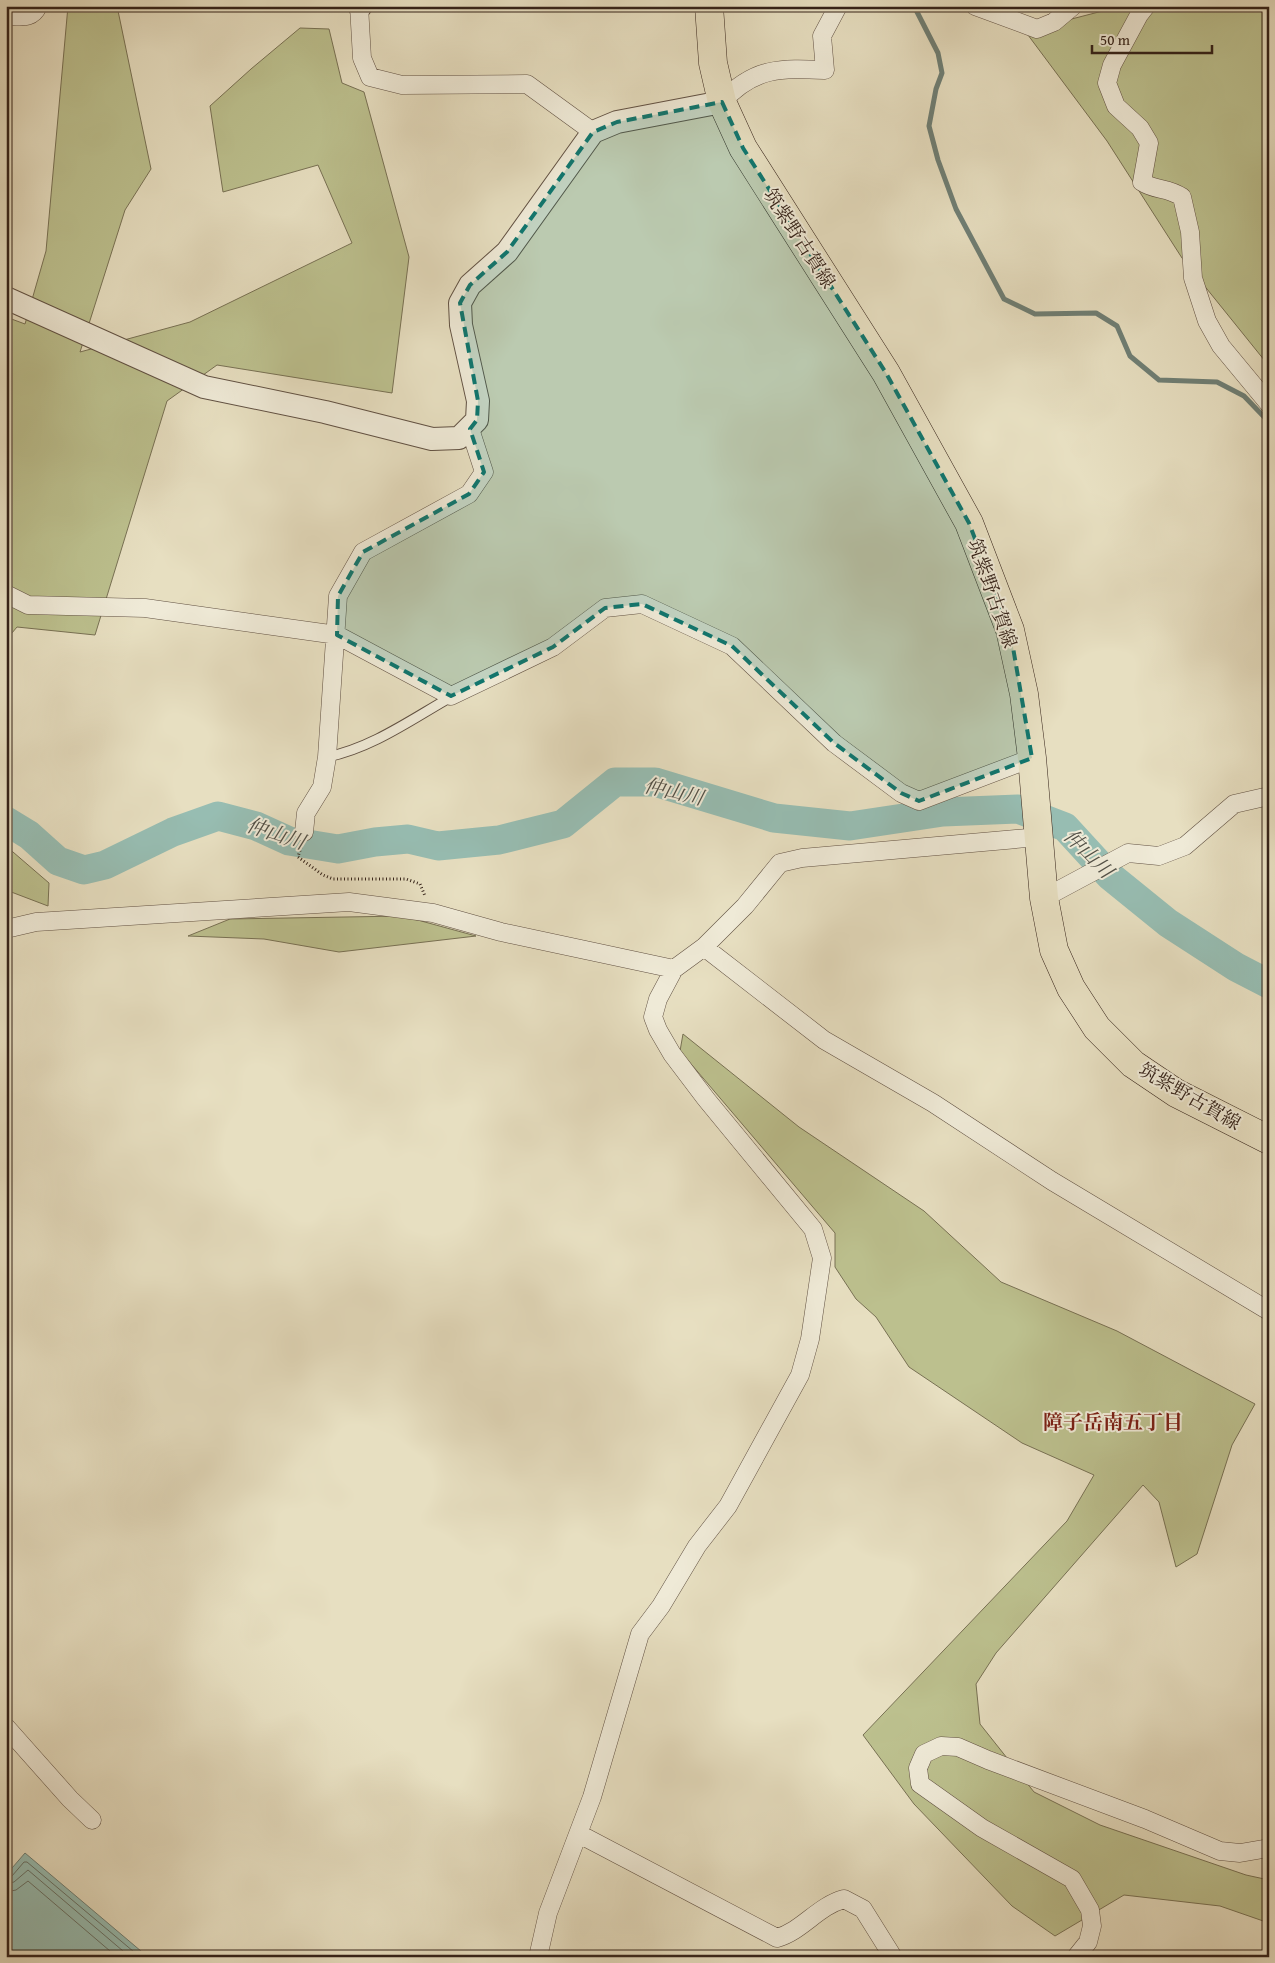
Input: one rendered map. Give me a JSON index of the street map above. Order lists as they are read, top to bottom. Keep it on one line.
{"streets":{"main road":["筑紫野古賀線"]},"districts":["障子岳南五丁目"],"water":["仲山川"],"scale_bar":"50 m"}
